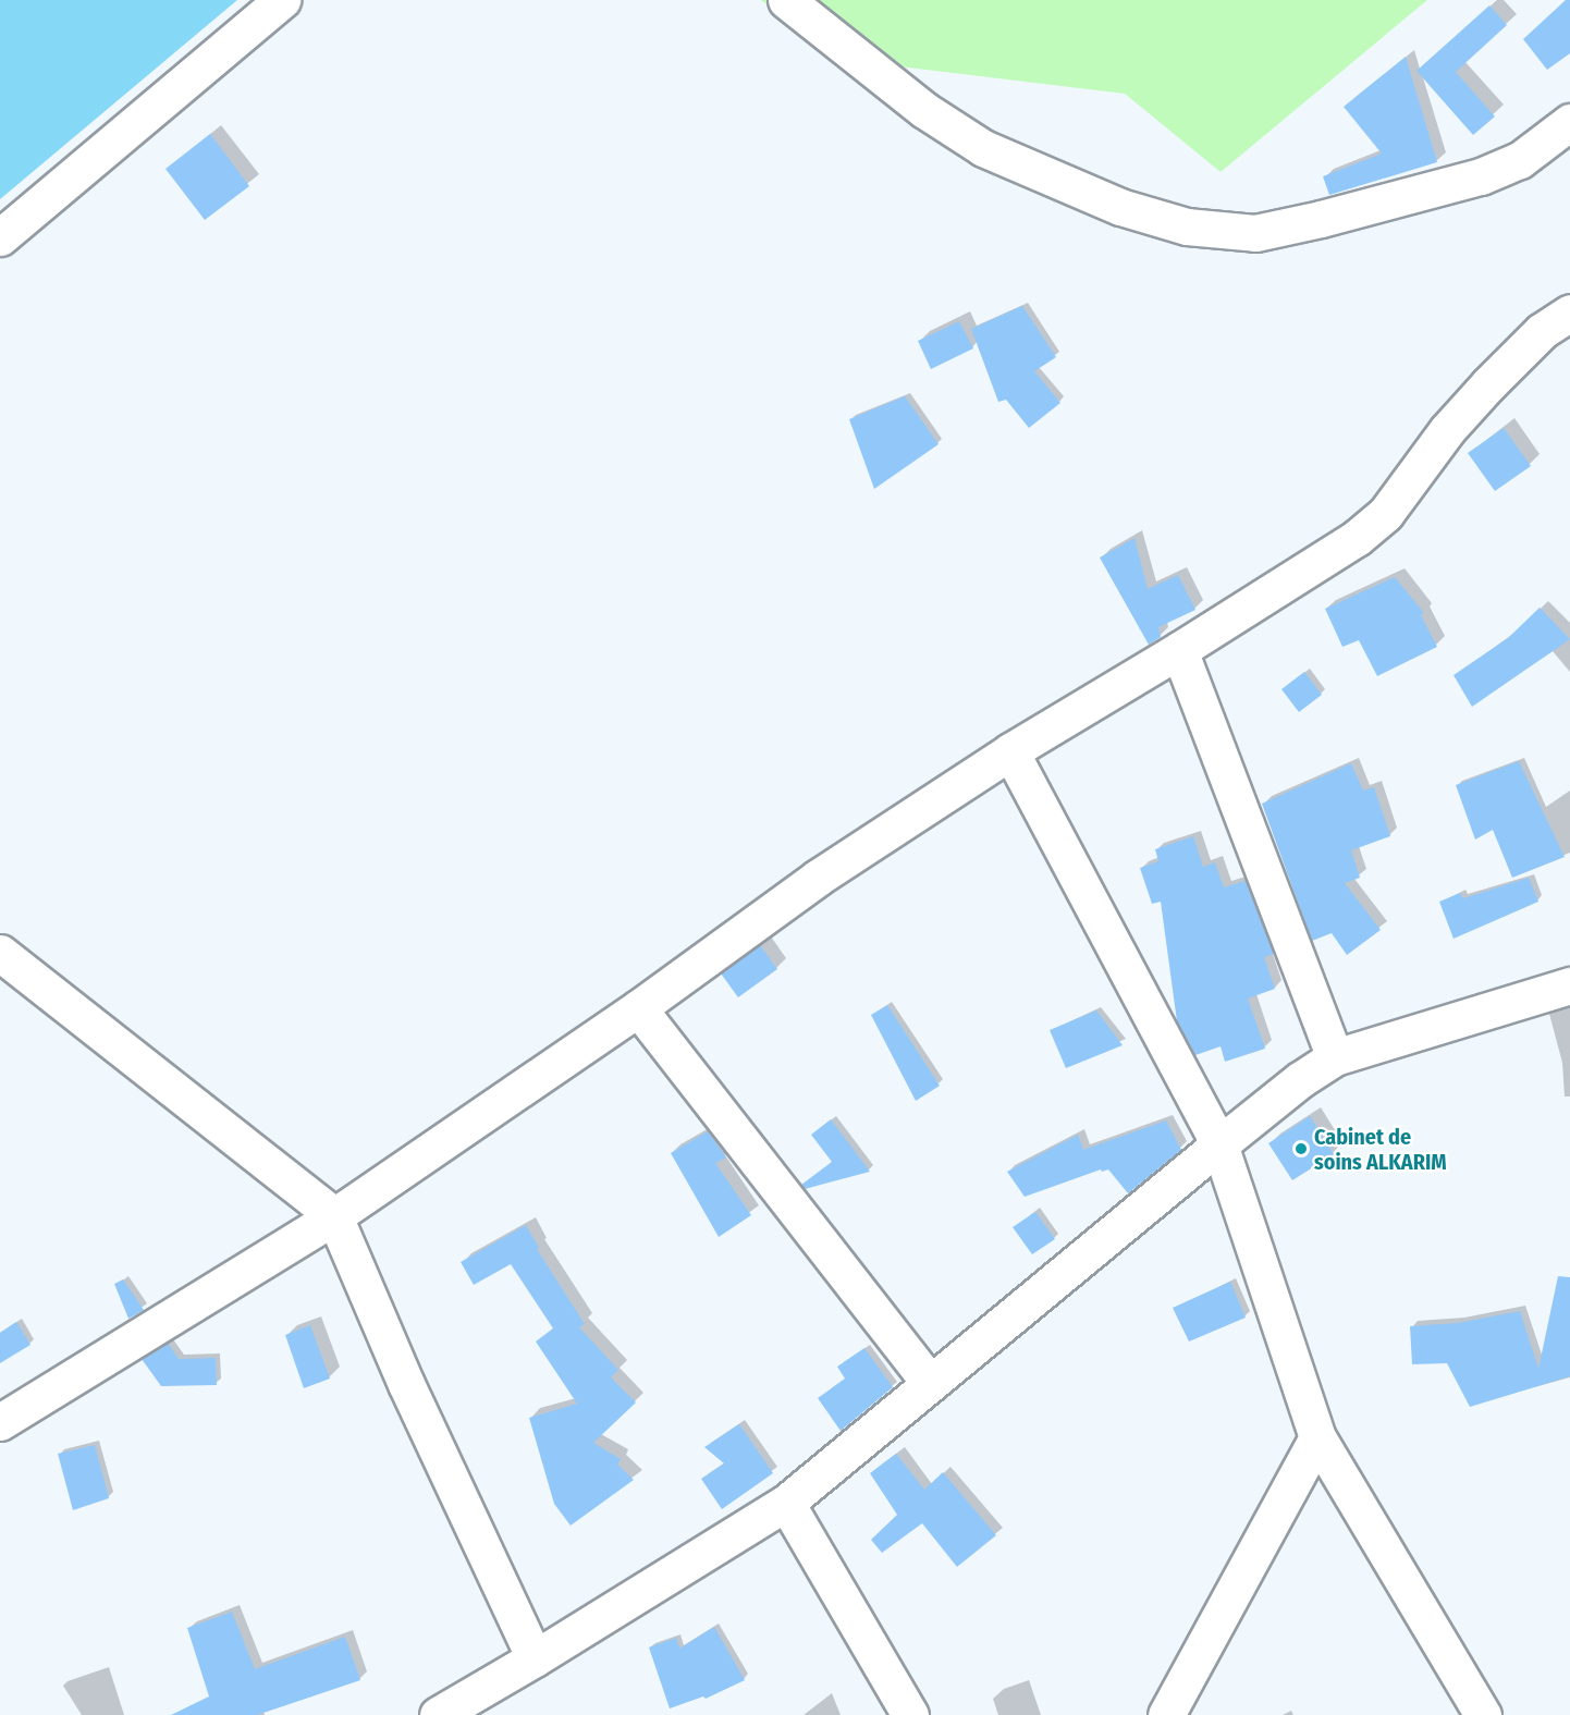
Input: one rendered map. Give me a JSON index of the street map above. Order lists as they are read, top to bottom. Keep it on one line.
{"places":["Cabinet de soins ALKARIM"]}
